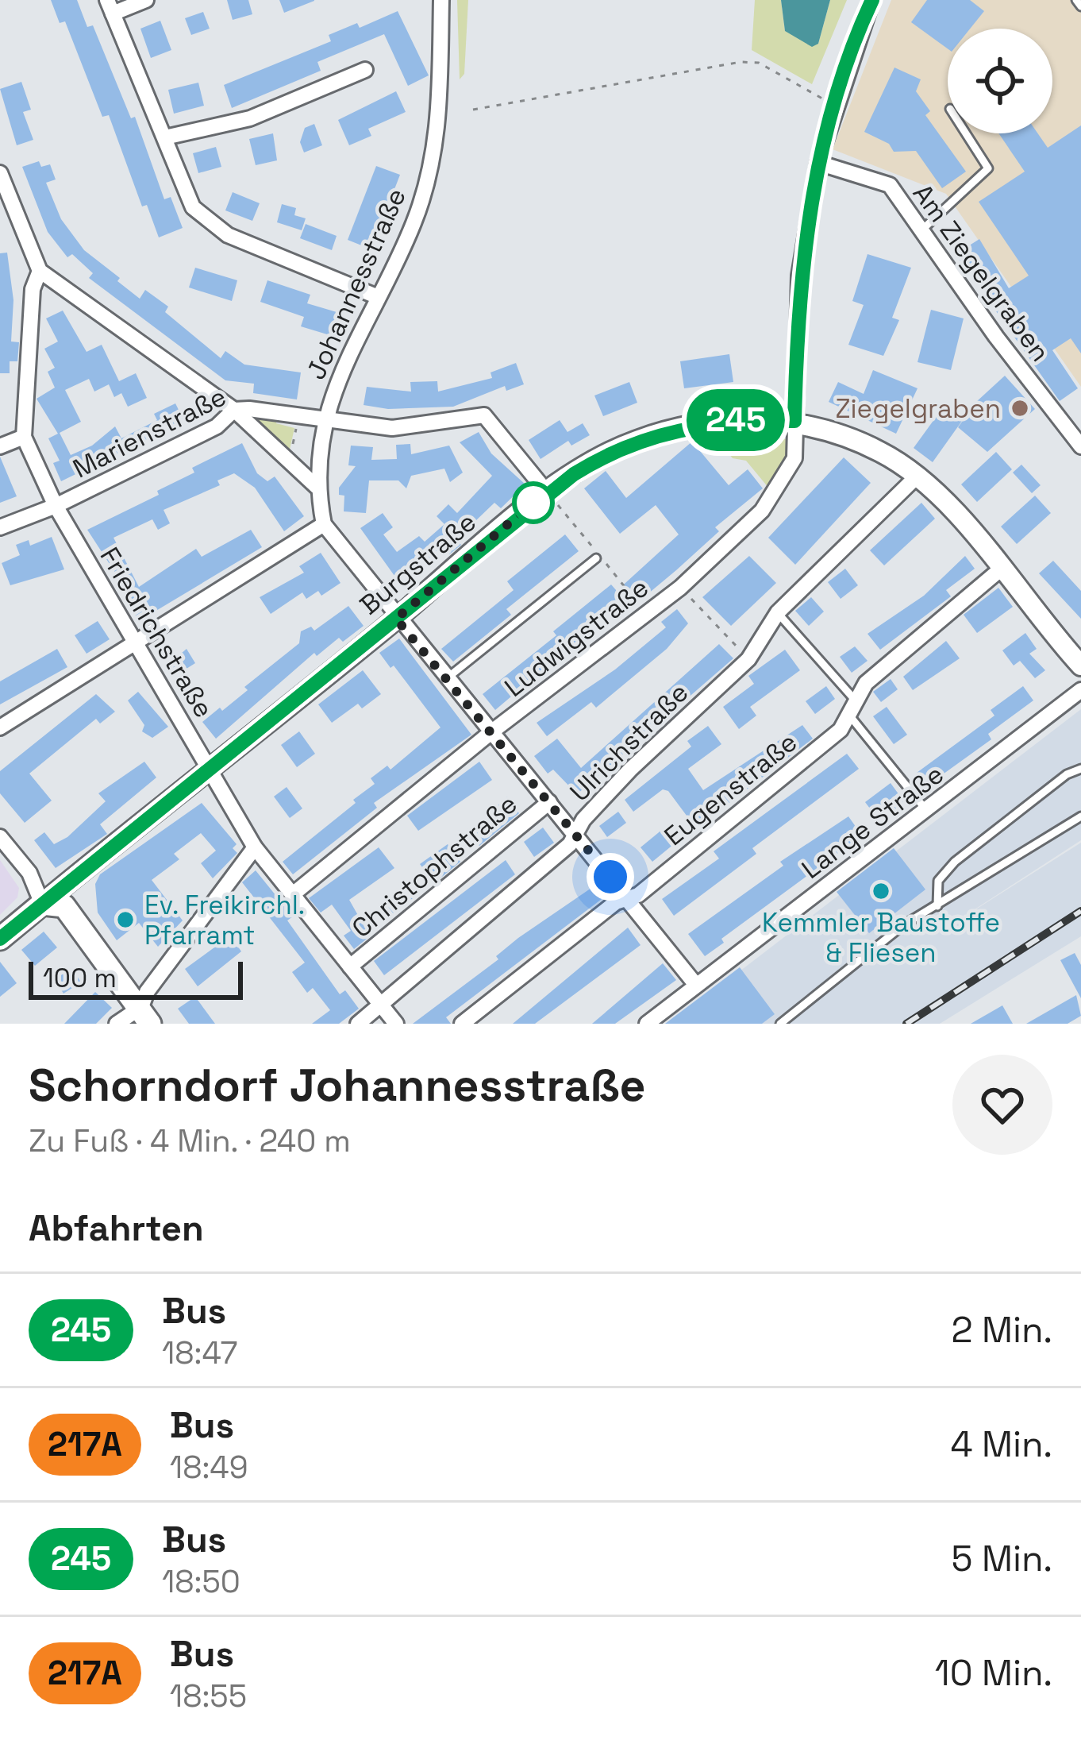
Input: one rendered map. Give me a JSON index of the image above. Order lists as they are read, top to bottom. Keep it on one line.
{"streets":{"main road":["Burgstraße"],"street":["Am Ziegelgraben","Johannesstraße","Marienstraße","Friedrichstraße","Ludwigstraße","Ulrichstraße","Eugenstraße","Lange Straße","Christophstraße"]},"crossings":[["Am Ziegelgraben","Ludwigstraße"],["Johannesstraße","Marienstraße"],["Johannesstraße","Burgstraße"],["Johannesstraße","Ludwigstraße"],["Johannesstraße","Ulrichstraße"],["Johannesstraße","Eugenstraße"],["Johannesstraße","Lange Straße"],["Johannesstraße","Christophstraße"],["Marienstraße","Friedrichstraße"],["Burgstraße","Friedrichstraße"],["Burgstraße","Ludwigstraße"],["Burgstraße","Ulrichstraße"],["Friedrichstraße","Ludwigstraße"],["Friedrichstraße","Ulrichstraße"],["Friedrichstraße","Christophstraße"]],"places":["Ziegelgraben","Kemmler Baustoffe & Fliesen","Ev. Freikirchl. Pfarramt"],"lines":["bus line 245"],"scale_bar":"100 m","page":{"on_map":"245","scale":"100 m","heading":[["Schorndorf Johannesstraße","Zu Fuß · 4 Min. · 240 m"],"Abfahrten"],"list":[{"mark":"245","name":"Bus","note":"18:47","value":"2 Min."},{"mark":"217A","name":"Bus","note":"18:49","value":"4 Min."},{"mark":"245","name":"Bus","note":"18:50","value":"5 Min."},{"mark":"217A","name":"Bus","note":"18:55","value":"10 Min."}]}}
